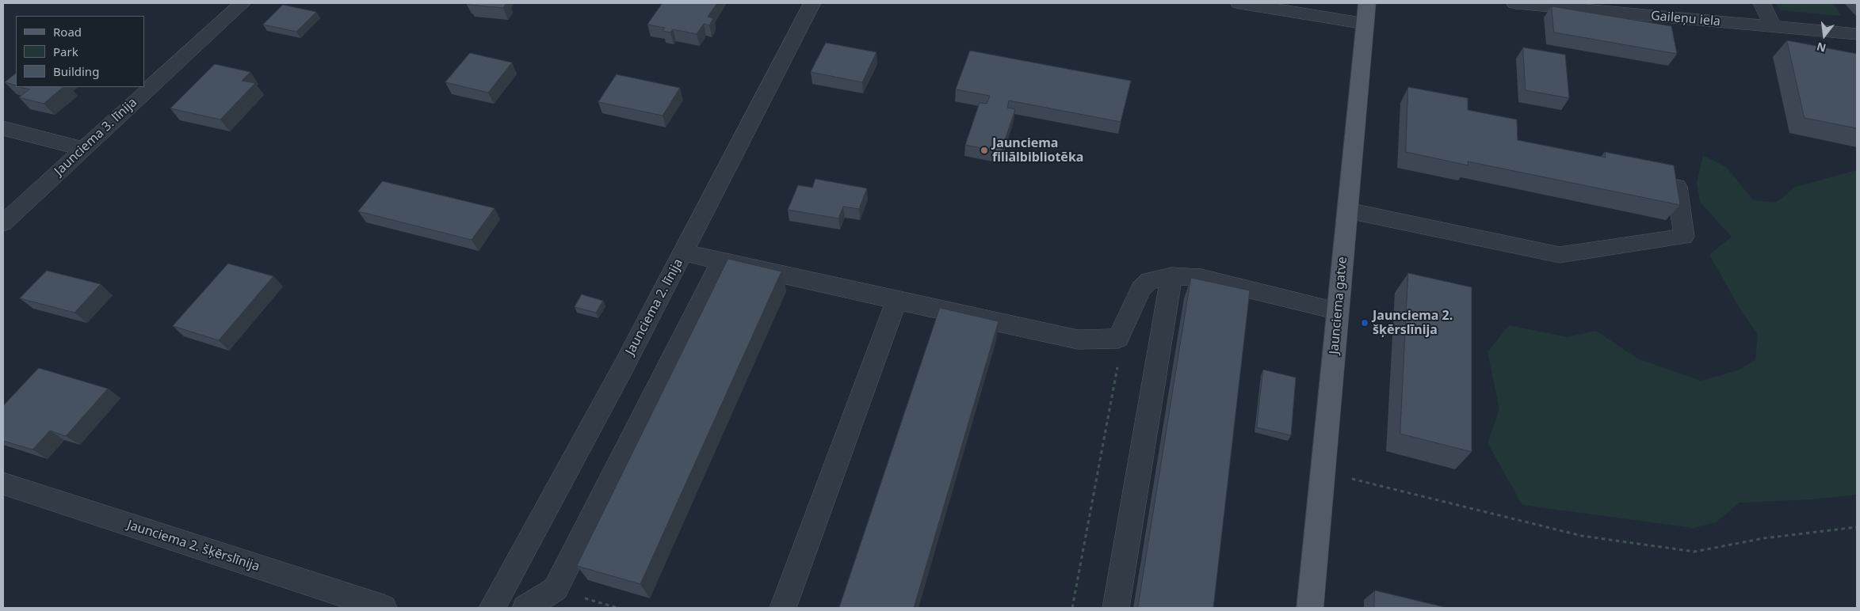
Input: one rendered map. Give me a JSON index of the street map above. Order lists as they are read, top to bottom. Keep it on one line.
{"streets":{"main road":["Jaunciema gatve"],"street":["Gaileņu iela","Jaunciema 3. līnija","Jaunciema 2. līnija","Jaunciema 2. šķērslīnija"]},"places":["Jaunciema filiālbibliotēka","Jaunciema 2. šķērslīnija"],"legend":["Road","Park","Building"],"north":"bottom"}
